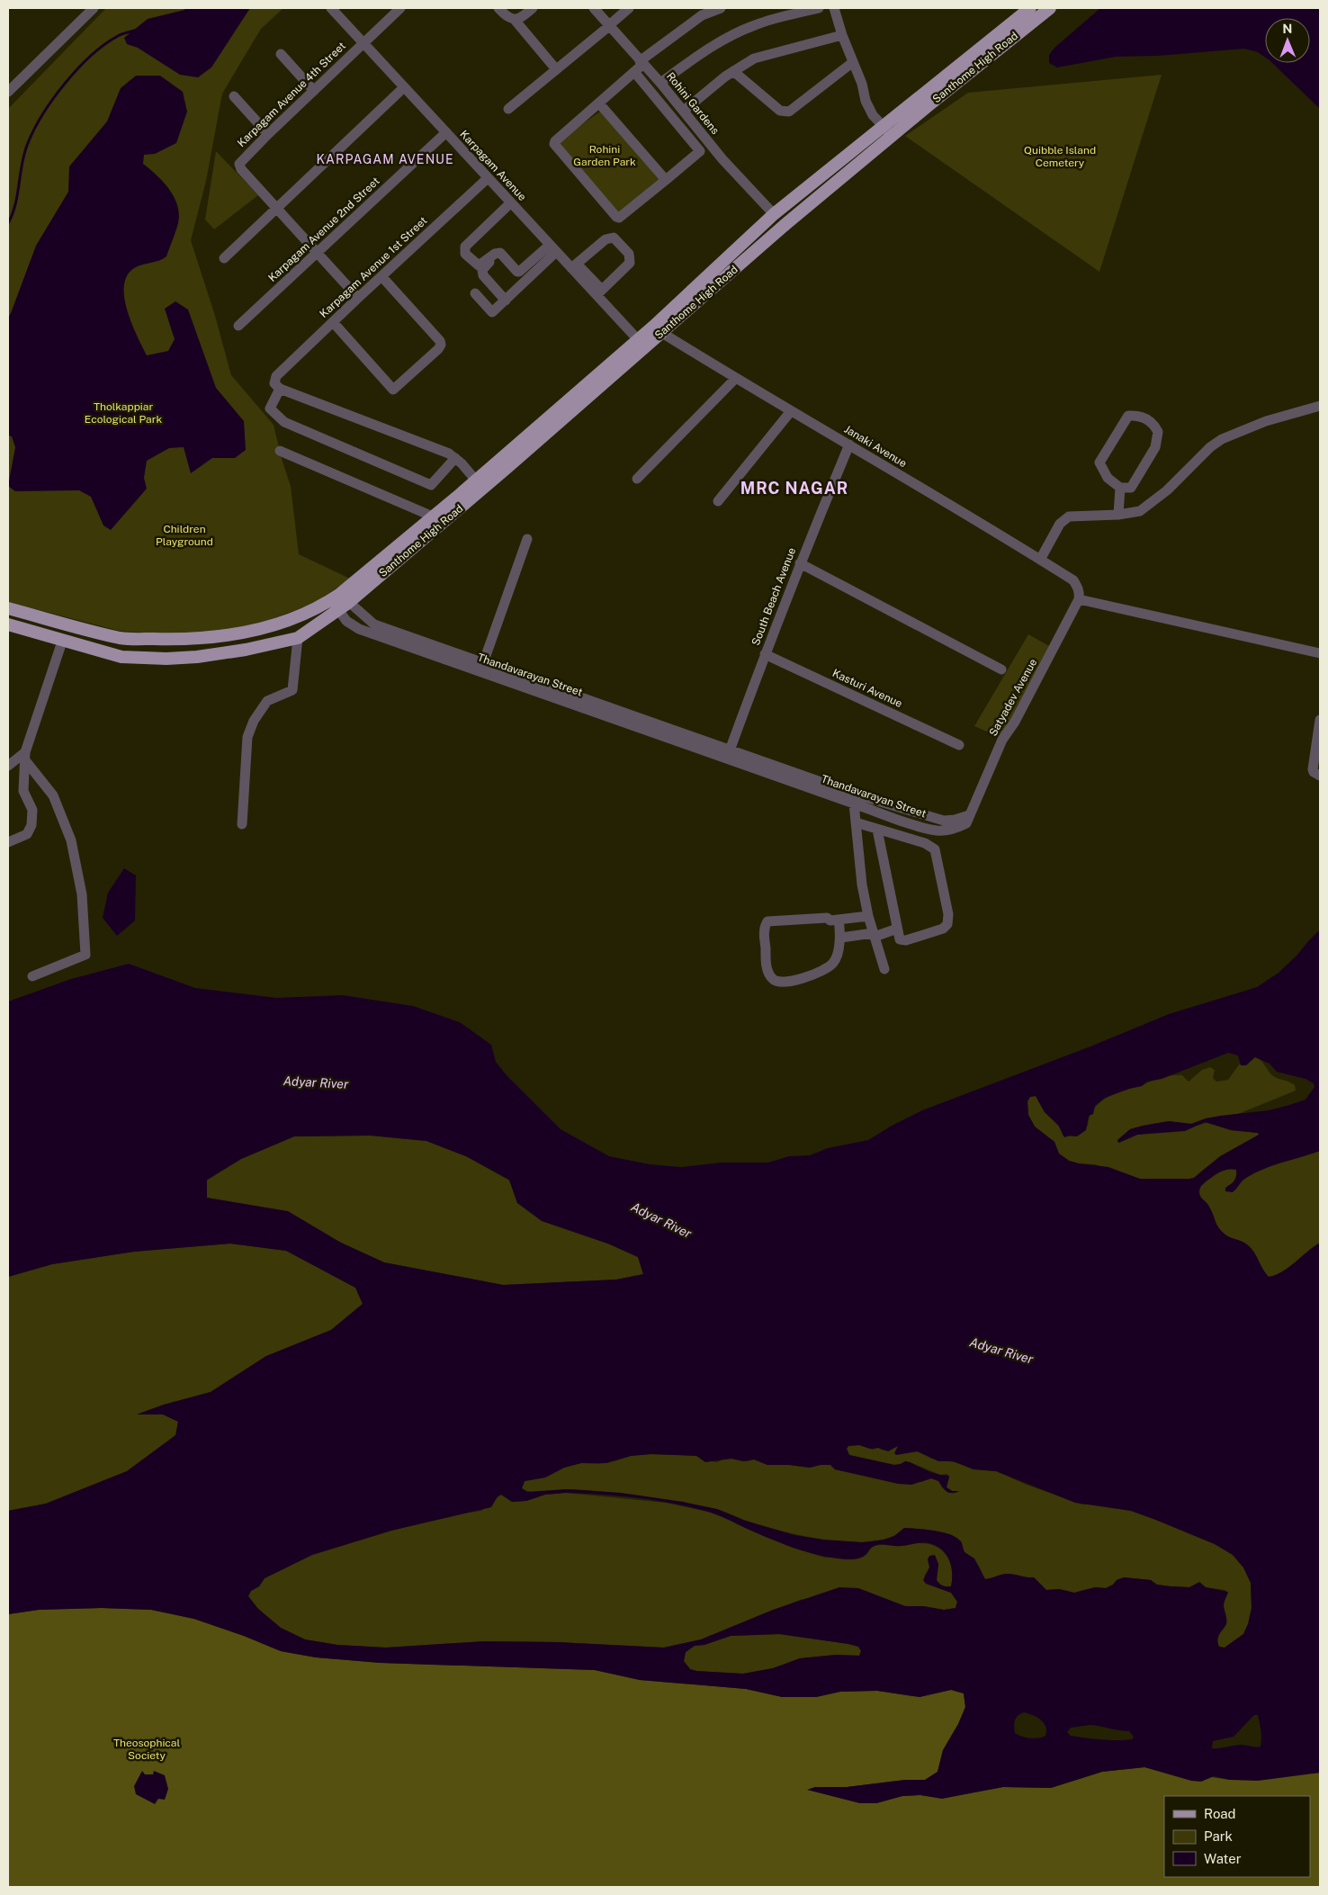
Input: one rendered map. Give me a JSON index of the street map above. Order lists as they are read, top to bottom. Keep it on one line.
{"streets":{"main road":["Santhome High Road"],"street":["Karpagam Avenue 4th Street","Rohini Gardens","Karpagam Avenue","Karpagam Avenue 2nd Street","Karpagam Avenue 1st Street","Janaki Avenue","South Beach Avenue","Thandavarayan Street","Kasturi Avenue","Satyadev Avenue"]},"crossings":[["Santhome High Road","Rohini Gardens"],["Santhome High Road","Karpagam Avenue"],["Santhome High Road","Janaki Avenue"],["Santhome High Road","Thandavarayan Street"],["Karpagam Avenue 4th Street","Karpagam Avenue"],["Karpagam Avenue","Karpagam Avenue 2nd Street"],["Karpagam Avenue","Karpagam Avenue 1st Street"],["Janaki Avenue","South Beach Avenue"],["Janaki Avenue","Satyadev Avenue"],["South Beach Avenue","Thandavarayan Street"],["South Beach Avenue","Kasturi Avenue"],["Thandavarayan Street","Satyadev Avenue"]],"districts":["KARPAGAM AVENUE","MRC NAGAR"],"water":["Adyar River"],"parks":["Rohini Garden Park","Quibble Island Cemetery","Tholkappiar Ecological Park","Children Playground","Theosophical Society"],"legend":["Road","Park","Water"],"north":"top"}
